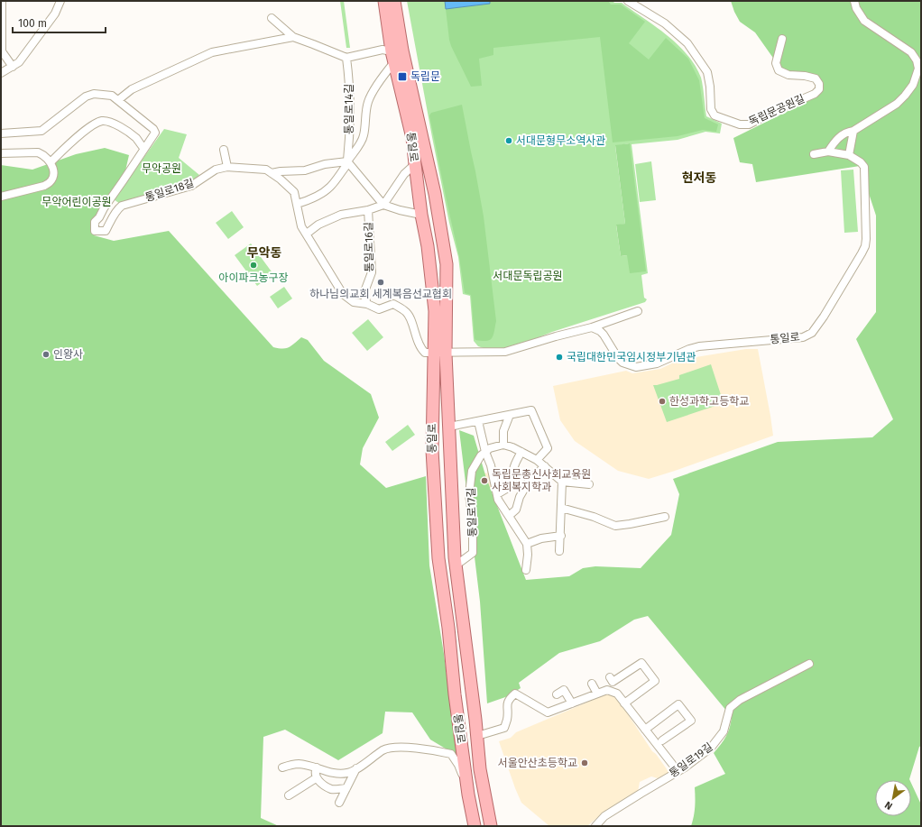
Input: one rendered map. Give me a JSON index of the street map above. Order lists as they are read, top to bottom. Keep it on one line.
{"streets":{"main road":["통일로"],"street":["통일로14길","독립문공원길","통일로18길","통일로16길","통일로17길","통일로19길"]},"crossings":[["통일로14길","통일로"],["통일로14길","통일로18길"],["통일로","통일로18길"],["통일로","통일로17길"],["통일로18길","통일로16길"]],"districts":["현저동","무악동"],"parks":["무악공원","무악어린이공원","서대문독립공원"],"places":{"transit":["독립문"],"other":["서대문형무소역사관","아이파크농구장","하나님의교회 세계복음선교협회","인왕사","국립대한민국임시정부기념관","한성과학고등학교","독립문총신사회교육원 사회복지학과","서울안산초등학교"]},"scale_bar":"100 m","north":"bottom left"}
